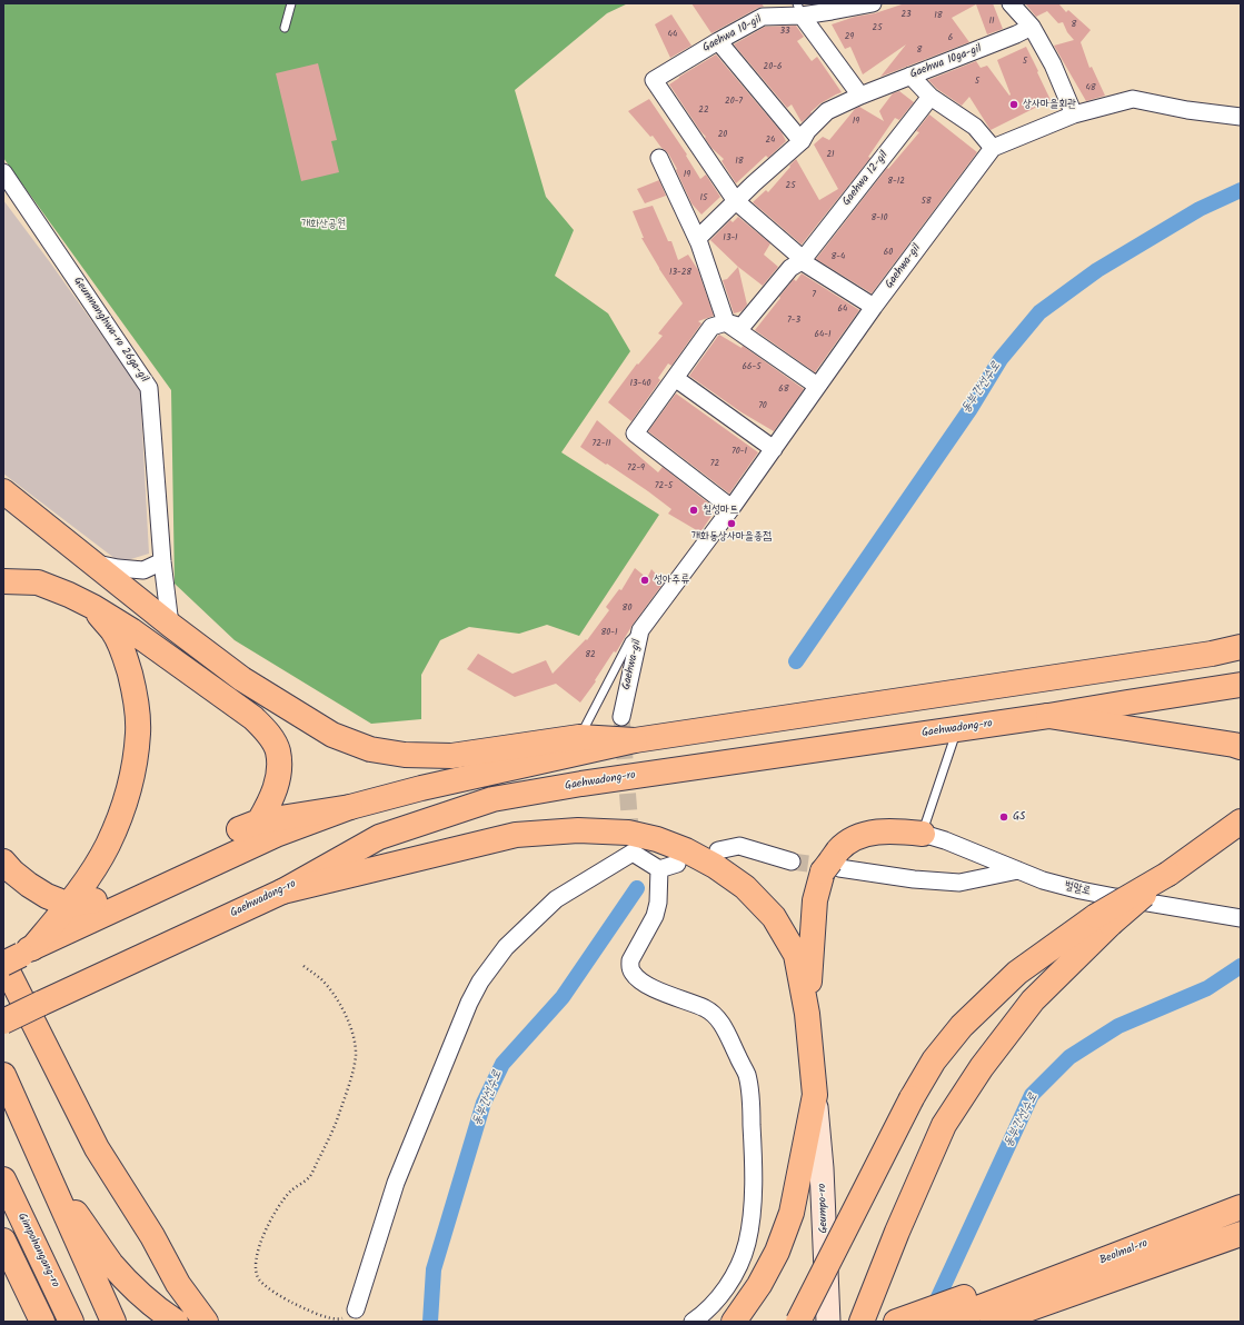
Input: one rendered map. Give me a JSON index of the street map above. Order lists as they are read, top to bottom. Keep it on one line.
{"streets":{"main road":["Gaehwadong-ro","Geumpo-ro","Gimpohangang-ro","Beolmal-ro"],"street":["Gaehwa 10-gil","Gaehwa 10ga-gil","Gaehwa 12-gil","Gaehwa-gil","Geumnanghwa-ro 26ga-gil","벌말로"]},"crossings":[["Gaehwa 10-gil","Gaehwa 10ga-gil"],["Gaehwa 12-gil","Gaehwa-gil"]],"water":["동부간선수로"],"parks":["개화산공원"],"places":["상사마을회관","칠성마트","개화동상사마을종점","성아주류","GS"],"house_numbers":["23","18","11","8","25","33","44","29","6","8","5","20-6","5","48","20-7","22","19","20","24","21","18","19","8-12","25","15","58","8-10","13-1","60","8-4","13-28","7","64","7-3","64-1","66-5","13-40","68","70","72-11","70-1","72","72-9","72-5","80","80-1","82"]}
